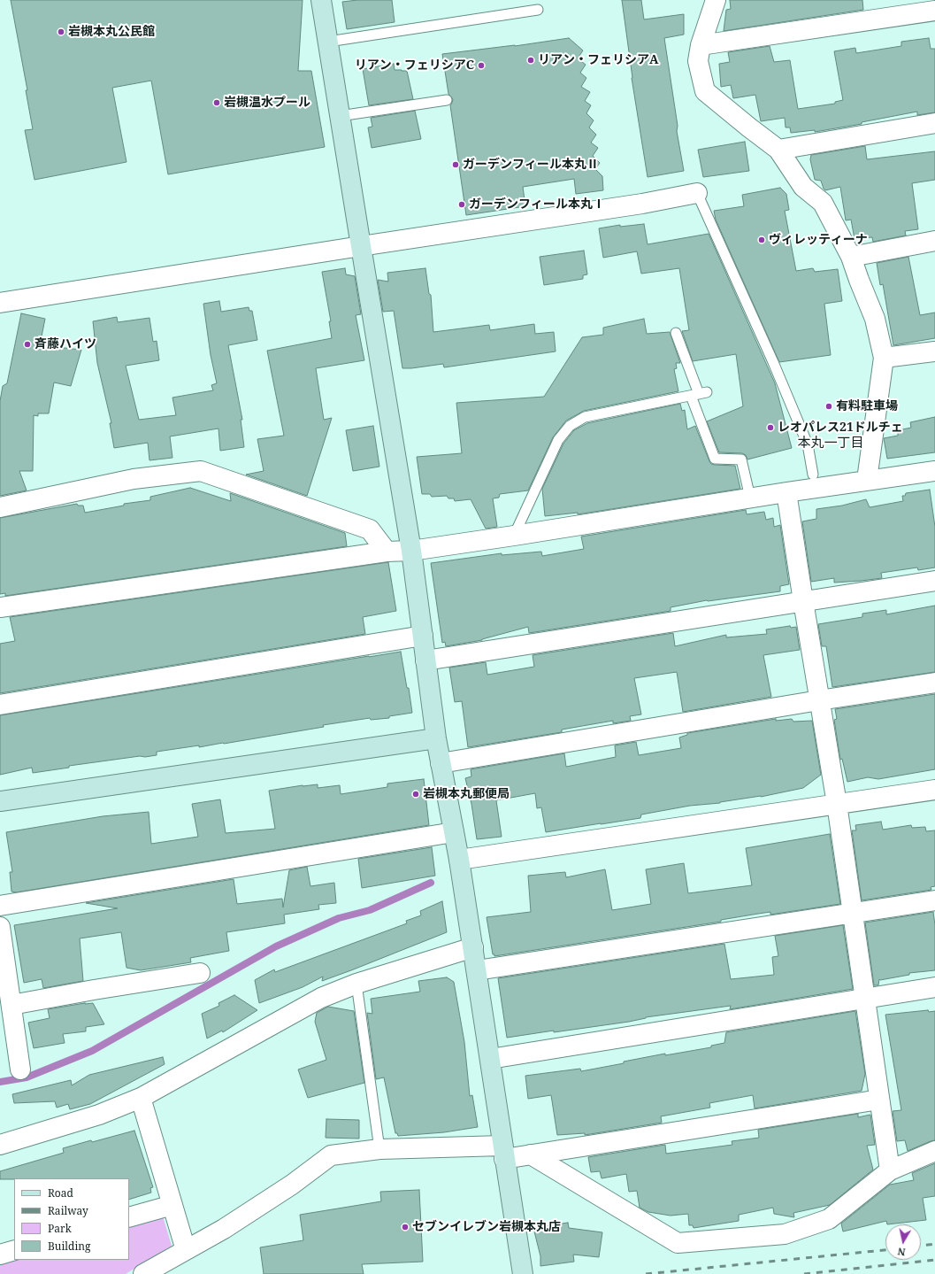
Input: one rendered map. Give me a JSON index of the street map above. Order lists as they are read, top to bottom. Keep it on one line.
{"districts":["本丸一丁目"],"places":["岩槻本丸公民館","リアン・フェリシアA","リアン・フェリシアC","岩槻温水プール","ガーデンフィール本丸Ⅱ","ガーデンフィール本丸Ⅰ","ヴィレッティーナ","斉藤ハイツ","有料駐車場","レオパレス21ドルチェ","岩槻本丸郵便局","セブンイレブン岩槻本丸店"],"legend":["Road","Railway","Park","Building"],"north":"bottom"}
